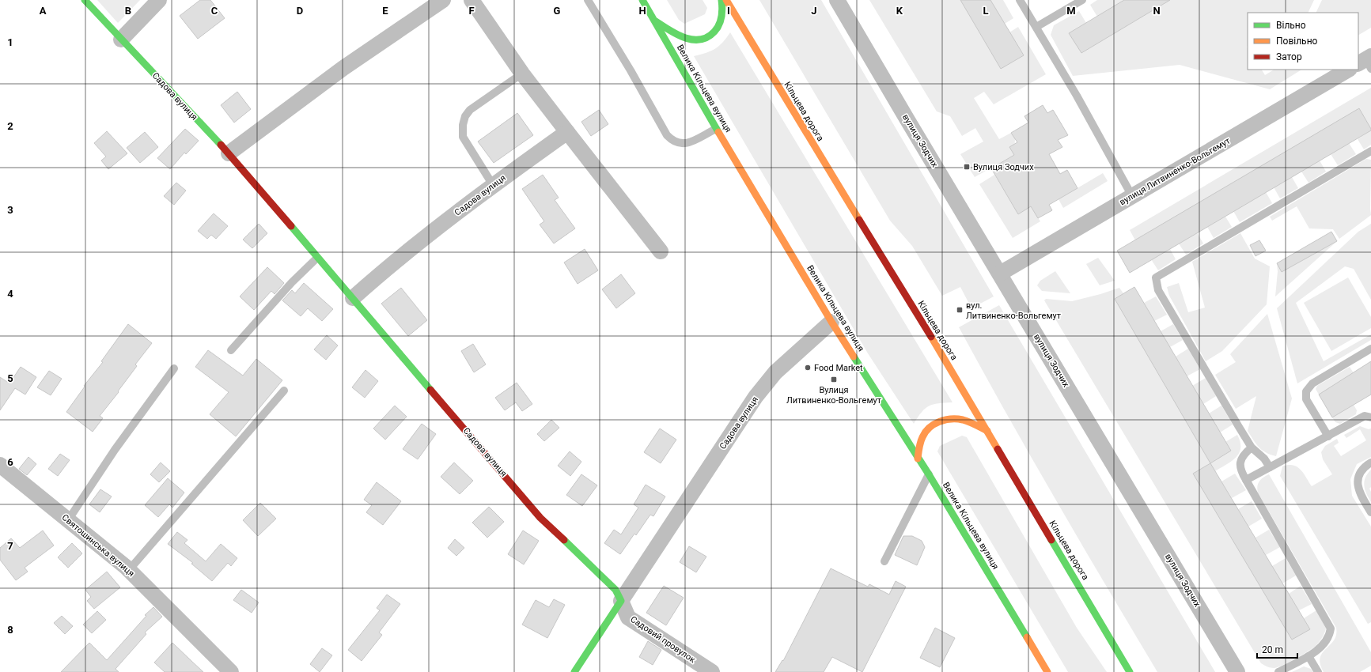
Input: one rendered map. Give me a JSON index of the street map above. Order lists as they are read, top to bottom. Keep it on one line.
{"streets":{"main road":["Велика Кільцева вулиця","Садова вулиця","Кільцева дорога"],"street":["вулиця Зодчих","вулиця Литвиненко-Вольгемут","Святошинська вулиця","Садовий провулок"]},"crossings":[["Велика Кільцева вулиця","Садова вулиця"],["Садова вулиця","Садовий провулок"],["вулиця Зодчих","вулиця Литвиненко-Вольгемут"]],"places":{"transit":["Вулиця Зодчих","вул. Литвиненко-Вольгемут","Вулиця Литвиненко-Вольгемут"],"other":["Food Market"]},"legend":["Вільно","Повільно","Затор"],"scale_bar":"20 m","grid":{"columns":["A","B","C","D","E","F","G","H","I","J","K","L","M","N"],"rows":["1","2","3","4","5","6","7","8"]}}
